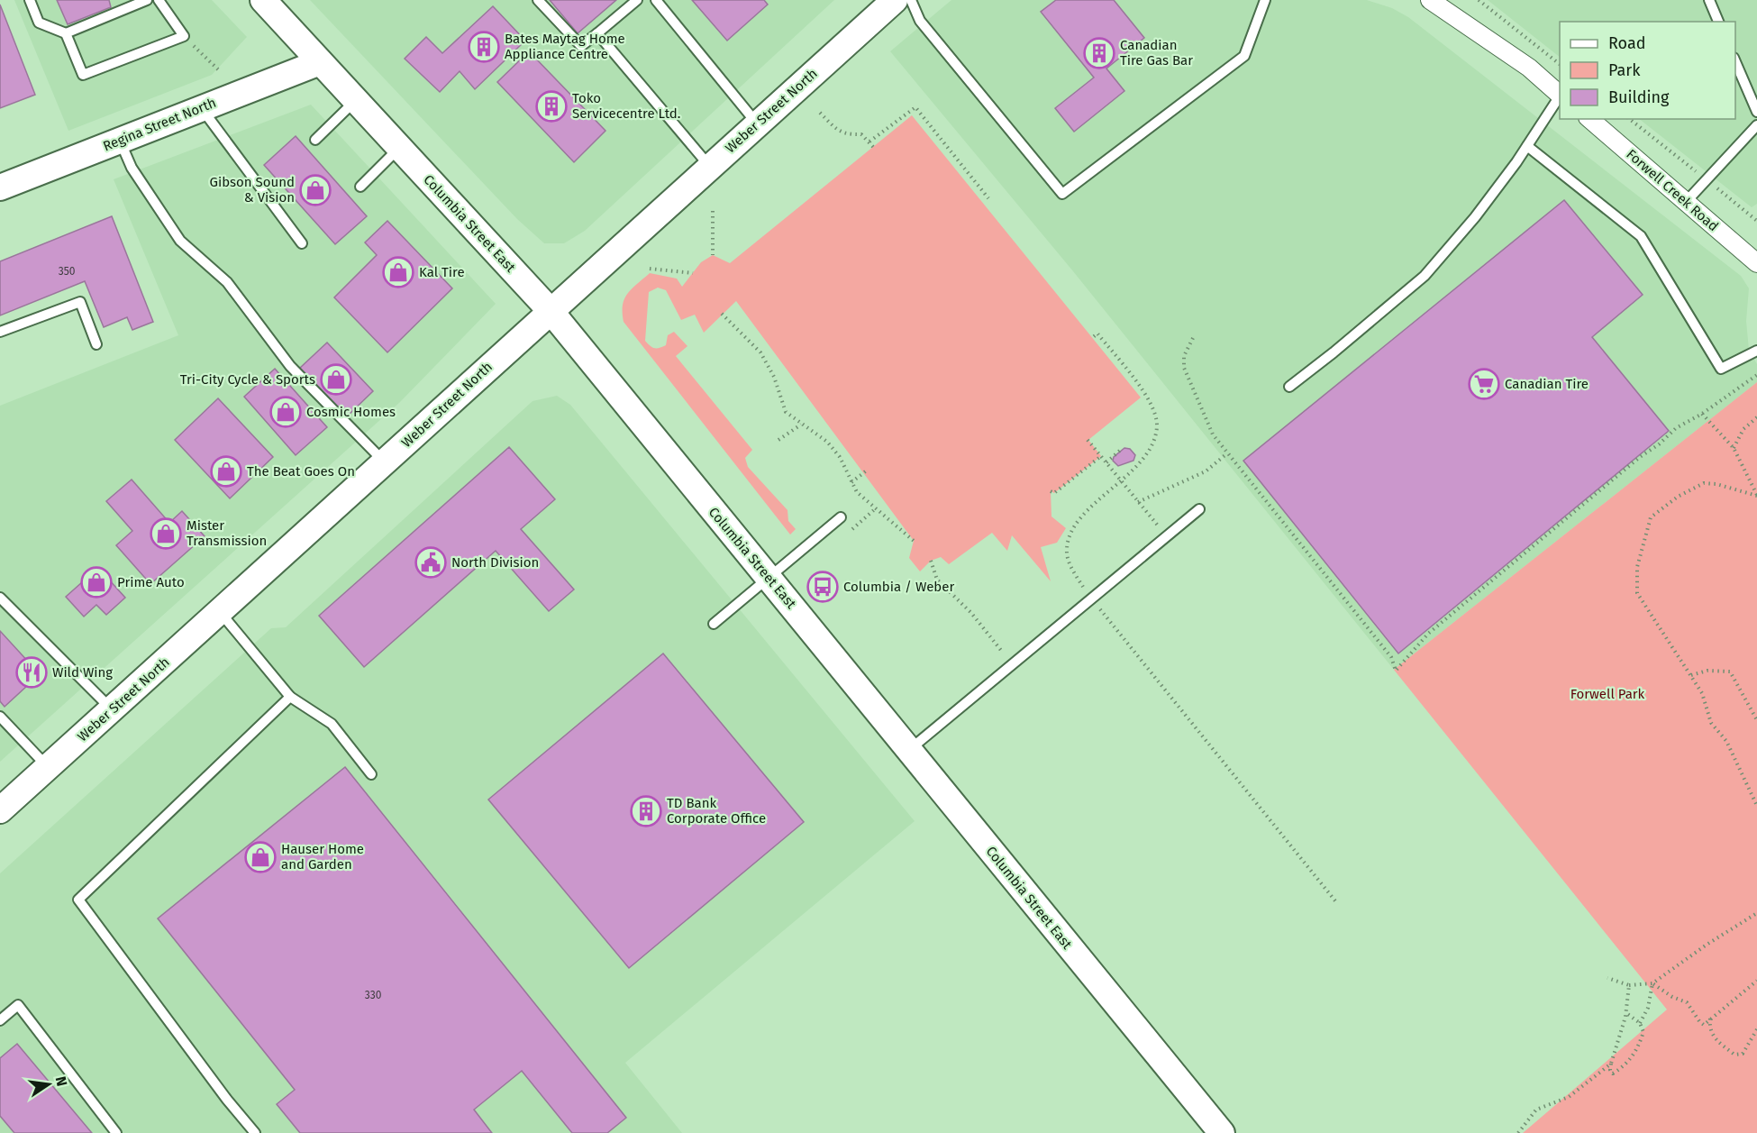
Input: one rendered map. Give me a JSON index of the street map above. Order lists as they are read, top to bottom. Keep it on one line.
{"streets":{"main road":["Weber Street North","Regina Street North","Columbia Street East"],"street":["Forwell Creek Road"]},"crossings":[["Weber Street North","Columbia Street East"],["Regina Street North","Columbia Street East"]],"parks":["Forwell Park"],"places":{"building":["Bates Maytag Home Appliance Centre","Canadian Tire Gas Bar","Toko Servicecentre Ltd.","TD Bank Corporate Office"],"shop":["Gibson Sound & Vision","Kal Tire","Tri-City Cycle & Sports","Cosmic Homes","The Beat Goes On","Mister Transmission","Prime Auto","Hauser Home and Garden"],"supermarket":["Canadian Tire"],"public building":["North Division"],"bus stop":["Columbia / Weber"],"restaurant":["Wild Wing"]},"house_numbers":["350","330"],"legend":["Road","Park","Building"],"north":"right"}
